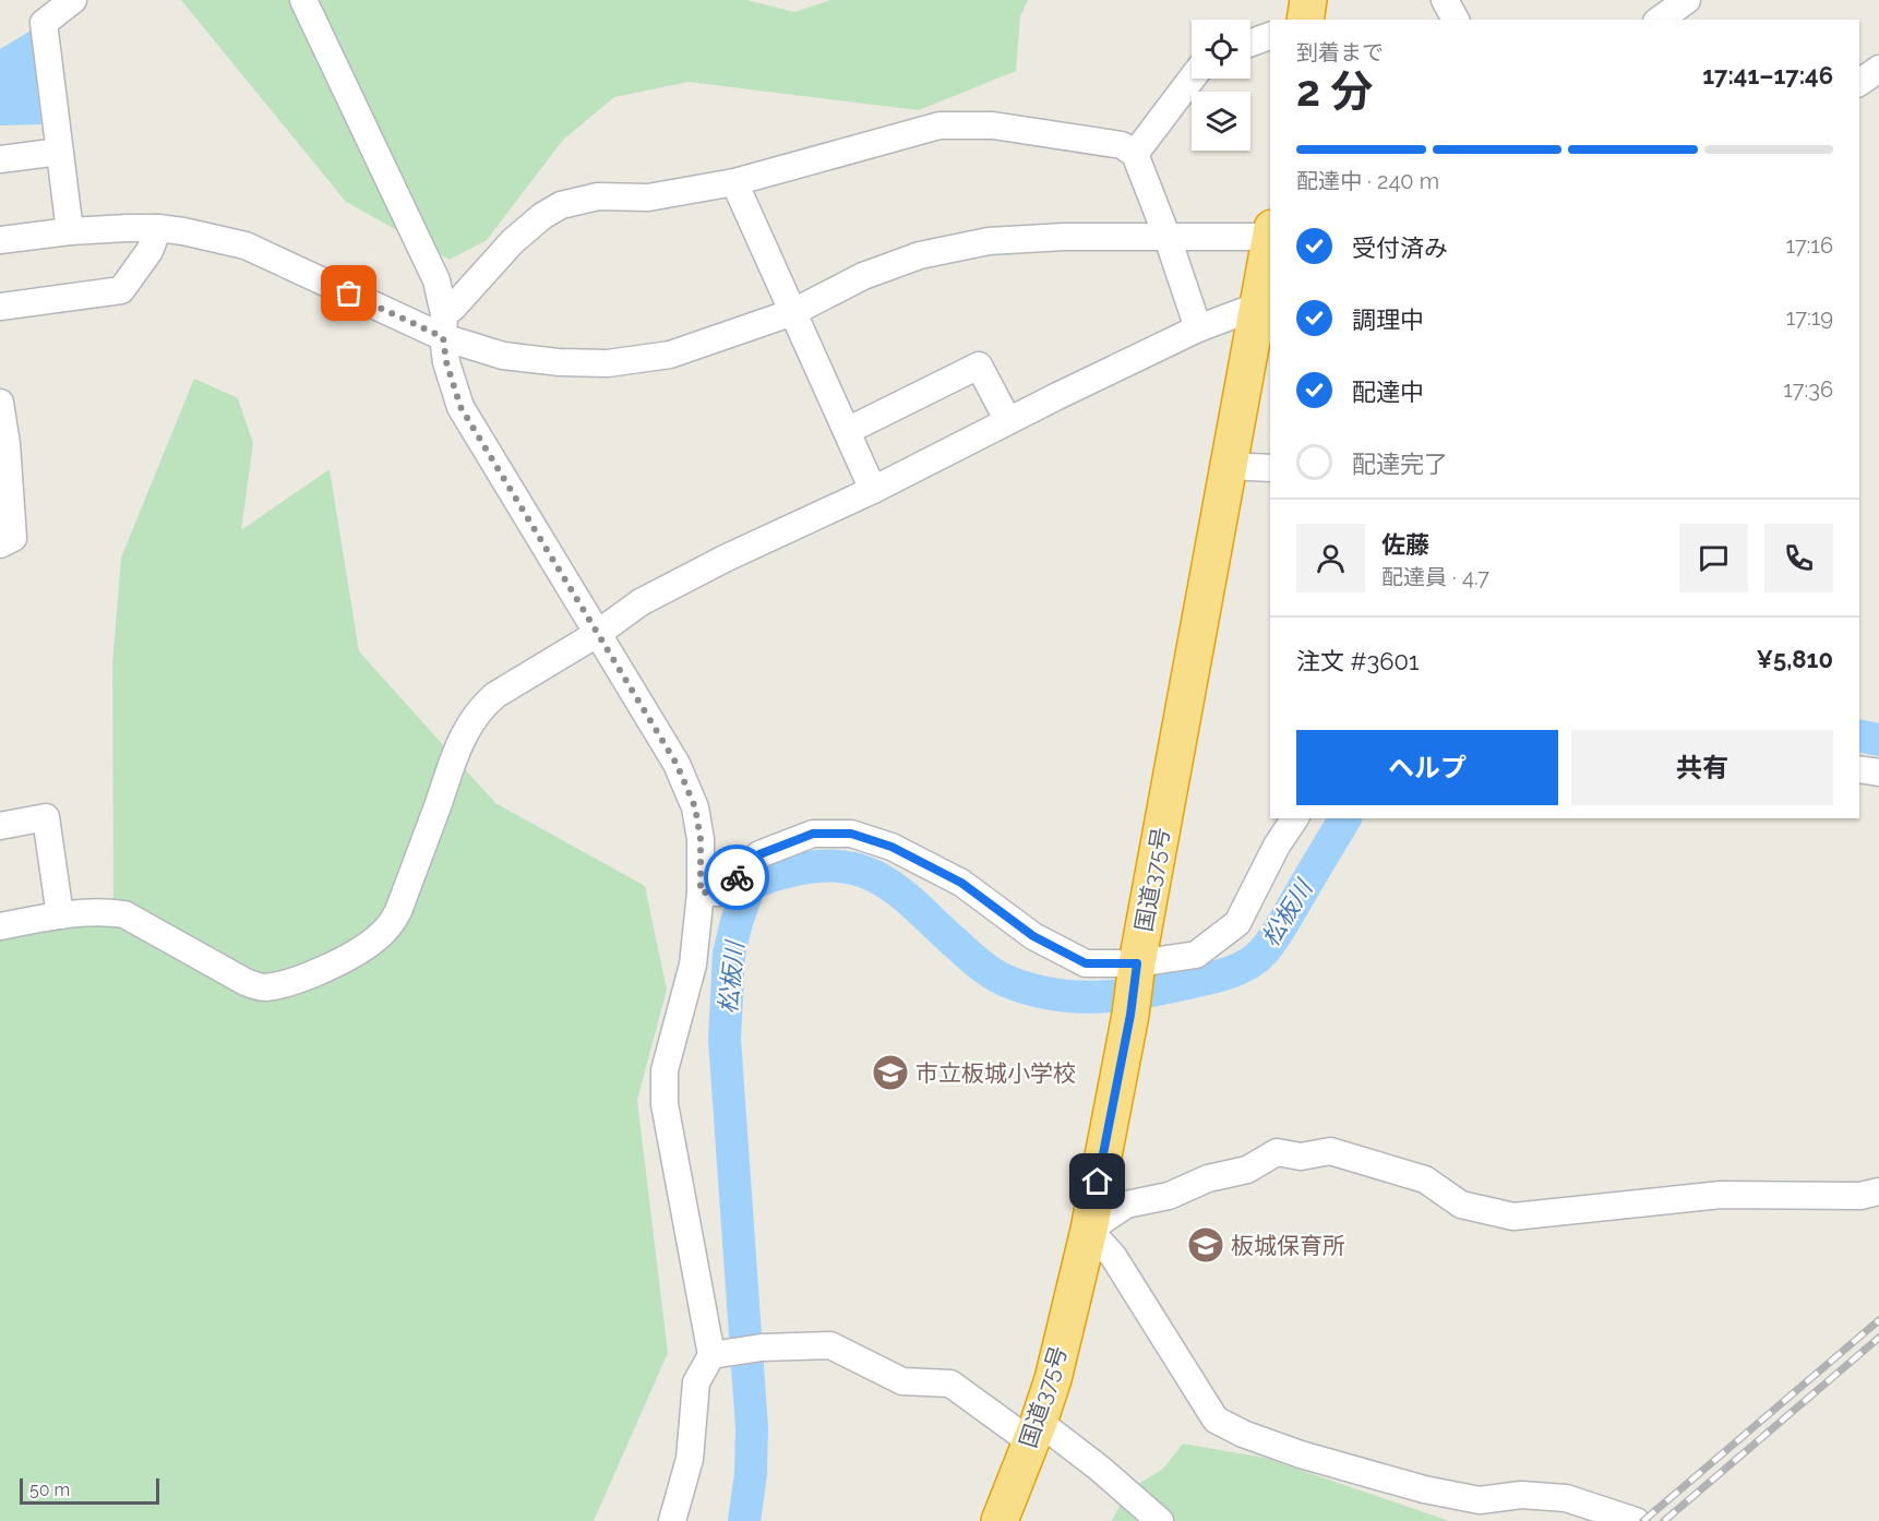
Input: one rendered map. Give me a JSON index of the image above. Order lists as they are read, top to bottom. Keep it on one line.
{"streets":{"highway":["国道375号"]},"water":["松板川"],"places":{"school or university":["市立板城小学校","板城保育所"]},"scale_bar":"50 m","page":{"heading":["2 分","到着まで","17:41–17:46"],"panel":["佐藤","配達員 · 4.7","注文 #3601","¥5,810"],"bar":"配達中 · 240 m","list":[["受付済み","17:16"],["調理中","17:19"],["配達中","17:36"],"配達完了"],"buttons":["ヘルプ","共有"],"scale":"50 m"}}
